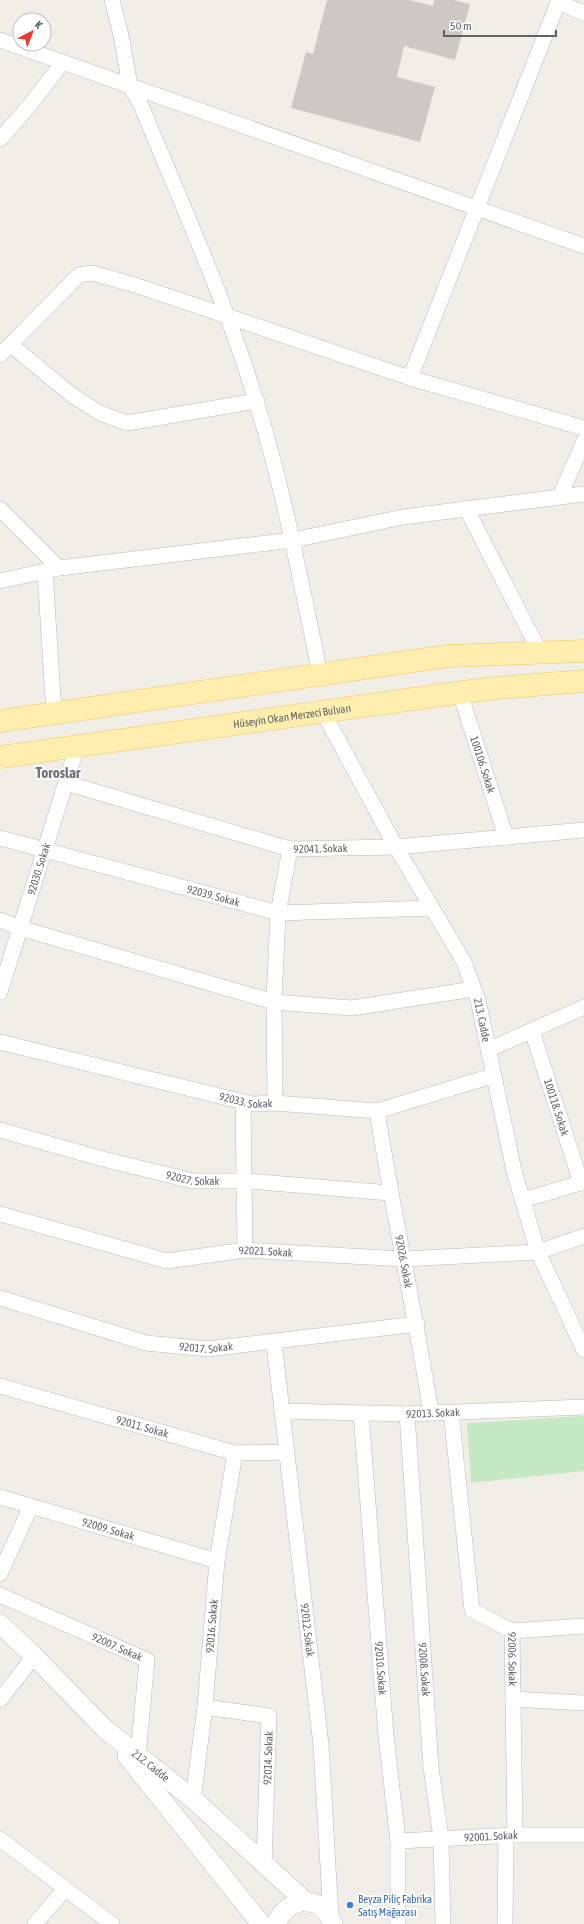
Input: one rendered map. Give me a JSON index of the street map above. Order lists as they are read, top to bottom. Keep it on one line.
{"streets":{"main road":["Hüseyin Okan Merzeci Bulvarı"],"street":["100106. Sokak","92041. Sokak","92030. Sokak","92039. Sokak","213. Cadde","92033. Sokak","100118. Sokak","92027. Sokak","92021. Sokak","92026. Sokak","92017. Sokak","92013. Sokak","92011. Sokak","92009. Sokak","92016. Sokak","92012. Sokak","92007. Sokak","92006. Sokak","92010. Sokak","92008. Sokak","92014. Sokak","212. Cadde","92001. Sokak"]},"crossings":[["Hüseyin Okan Merzeci Bulvarı","100106. Sokak"],["Hüseyin Okan Merzeci Bulvarı","92030. Sokak"],["Hüseyin Okan Merzeci Bulvarı","213. Cadde"],["100106. Sokak","92041. Sokak"],["92041. Sokak","92030. Sokak"],["92041. Sokak","213. Cadde"],["92030. Sokak","92039. Sokak"],["92039. Sokak","213. Cadde"],["213. Cadde","92033. Sokak"],["213. Cadde","92021. Sokak"],["92033. Sokak","92026. Sokak"],["92027. Sokak","92026. Sokak"],["92021. Sokak","92026. Sokak"],["92026. Sokak","92017. Sokak"],["92026. Sokak","92013. Sokak"],["92017. Sokak","92012. Sokak"],["92013. Sokak","92012. Sokak"],["92013. Sokak","92006. Sokak"],["92013. Sokak","92010. Sokak"],["92013. Sokak","92008. Sokak"],["92011. Sokak","92016. Sokak"],["92011. Sokak","92012. Sokak"],["92009. Sokak","92016. Sokak"],["92016. Sokak","92014. Sokak"],["92016. Sokak","212. Cadde"],["92007. Sokak","212. Cadde"],["92006. Sokak","92001. Sokak"],["92010. Sokak","92001. Sokak"],["92008. Sokak","92001. Sokak"],["92014. Sokak","212. Cadde"]],"districts":["Toroslar"],"places":["Beyza Piliç Fabrika Satış Mağazası"],"scale_bar":"50 m","north":"top right"}
